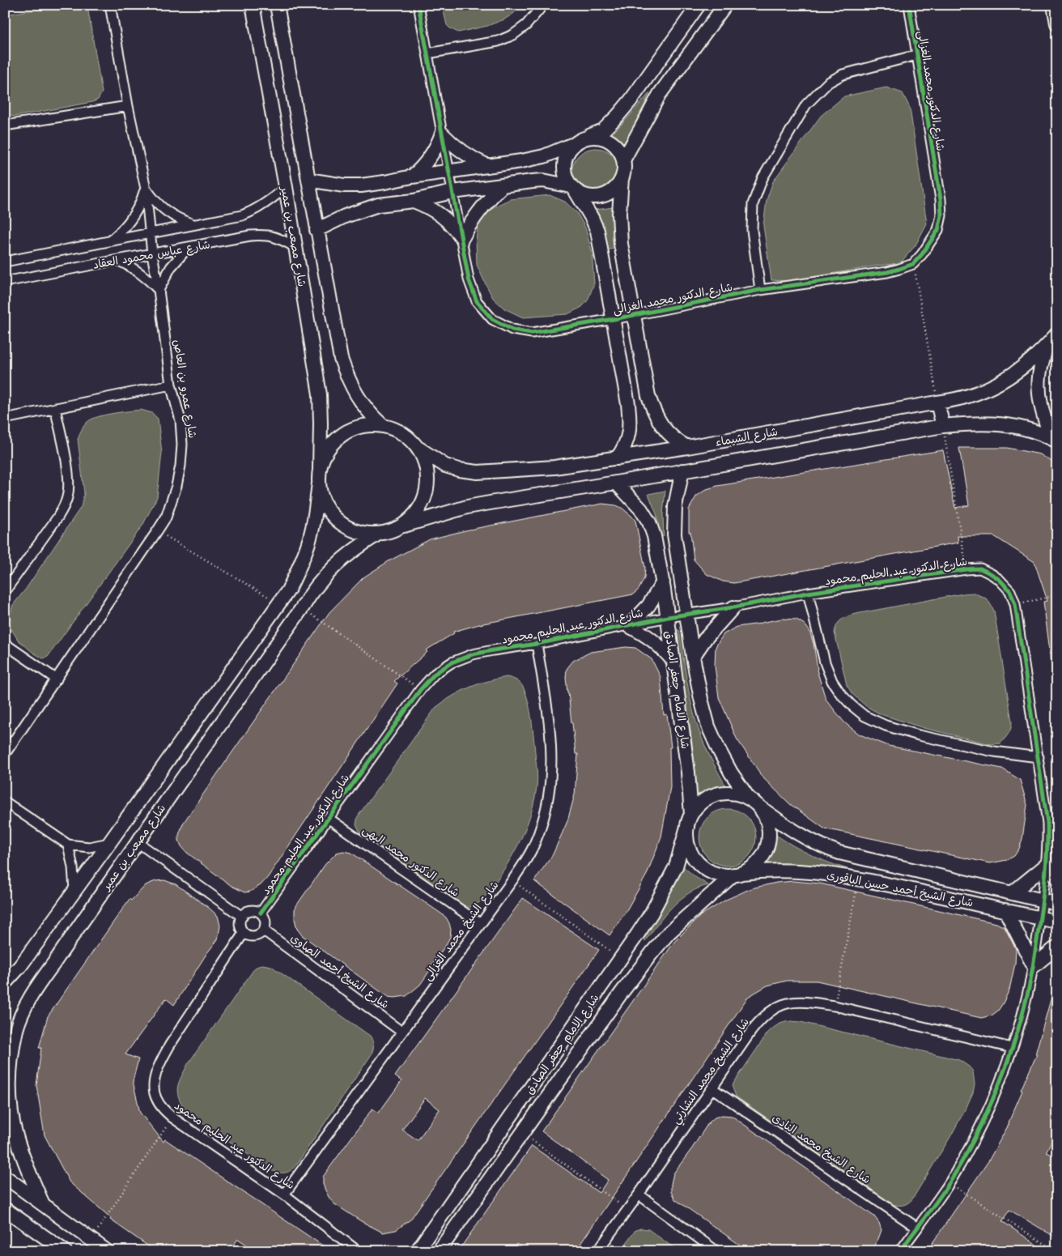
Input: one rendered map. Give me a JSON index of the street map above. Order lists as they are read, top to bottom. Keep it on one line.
{"streets":{"street":["شارع الدكتور محمد الغزالى","شارع مصعب بن عمير","شارع عباس محمود العقاد","شارع عمرو بن العاص","شارع الشيماء","شارع الدكتور عبد الحليم محمود","شارع الامام جعفر الصادق","شارع الدكتور محمد البهى","شارع الشيخ أحمد حسن الباقورى","شارع الشيخ محمد الغزالى","شارع الشيخ أحمد الصاوى","شارع الشيخ محمد النشارتي","شارع الشيخ محمد النادى"]},"crossings":[["شارع مصعب بن عمير","شارع عباس محمود العقاد"],["شارع مصعب بن عمير","شارع الشيماء"],["شارع عباس محمود العقاد","شارع عمرو بن العاص"],["شارع الشيماء","شارع الامام جعفر الصادق"],["شارع الدكتور عبد الحليم محمود","شارع الامام جعفر الصادق"],["شارع الدكتور عبد الحليم محمود","شارع الدكتور محمد البهى"],["شارع الدكتور عبد الحليم محمود","شارع الشيخ أحمد حسن الباقورى"],["شارع الدكتور عبد الحليم محمود","شارع الشيخ محمد الغزالى"],["شارع الدكتور عبد الحليم محمود","شارع الشيخ أحمد الصاوى"],["شارع الدكتور عبد الحليم محمود","شارع الشيخ محمد النشارتي"],["شارع الدكتور عبد الحليم محمود","شارع الشيخ محمد النادى"],["شارع الامام جعفر الصادق","شارع الشيخ أحمد حسن الباقورى"],["شارع الدكتور محمد البهى","شارع الشيخ محمد الغزالى"],["شارع الشيخ محمد الغزالى","شارع الشيخ أحمد الصاوى"],["شارع الشيخ محمد النشارتي","شارع الشيخ محمد النادى"]]}
